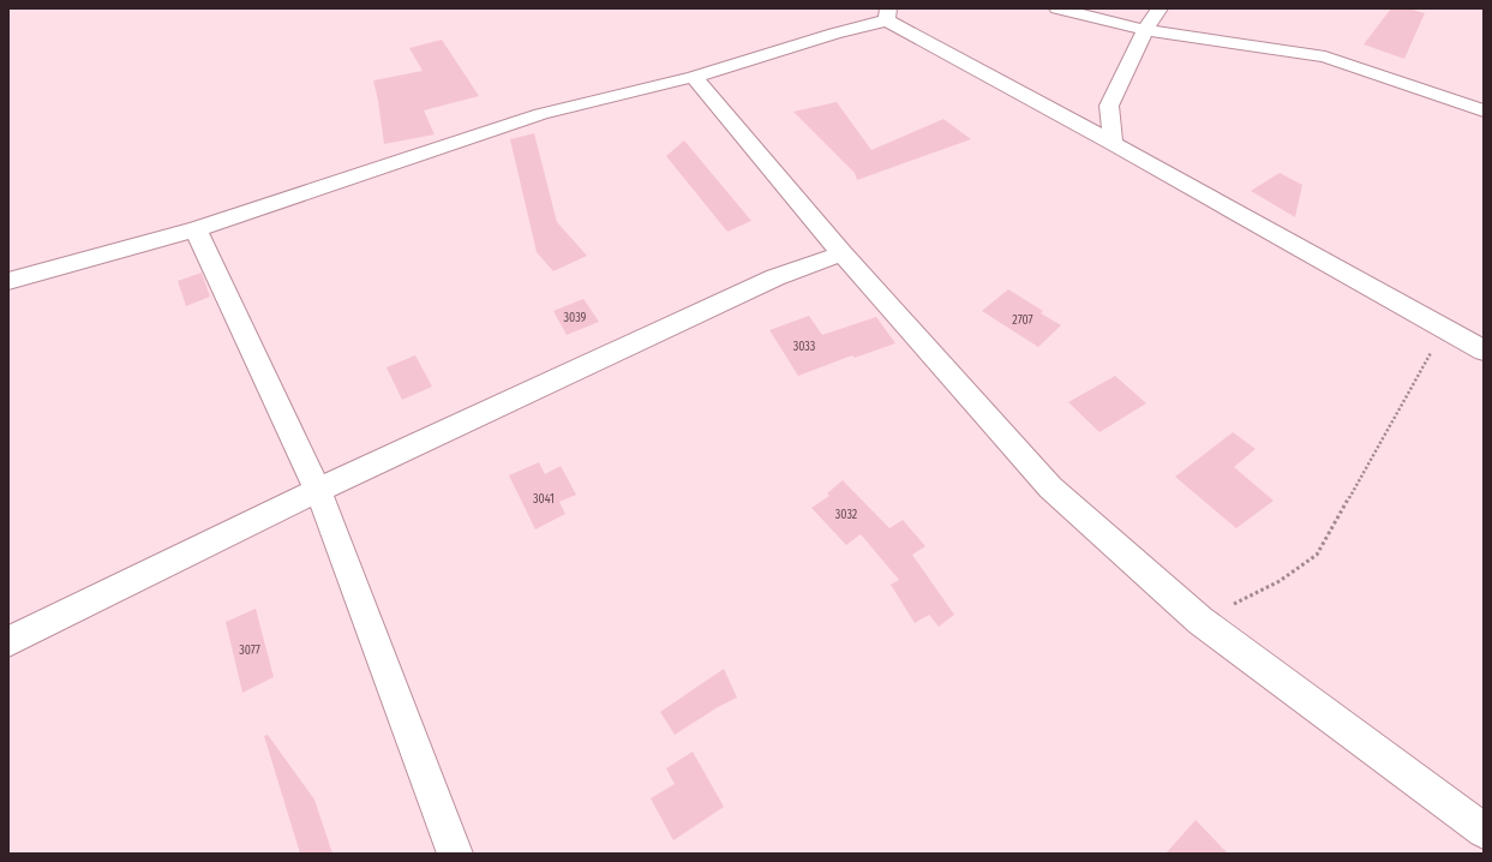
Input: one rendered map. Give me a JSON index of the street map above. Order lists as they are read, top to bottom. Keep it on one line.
{"house_numbers":["3039","2707","3033","3041","3032","3077"]}
